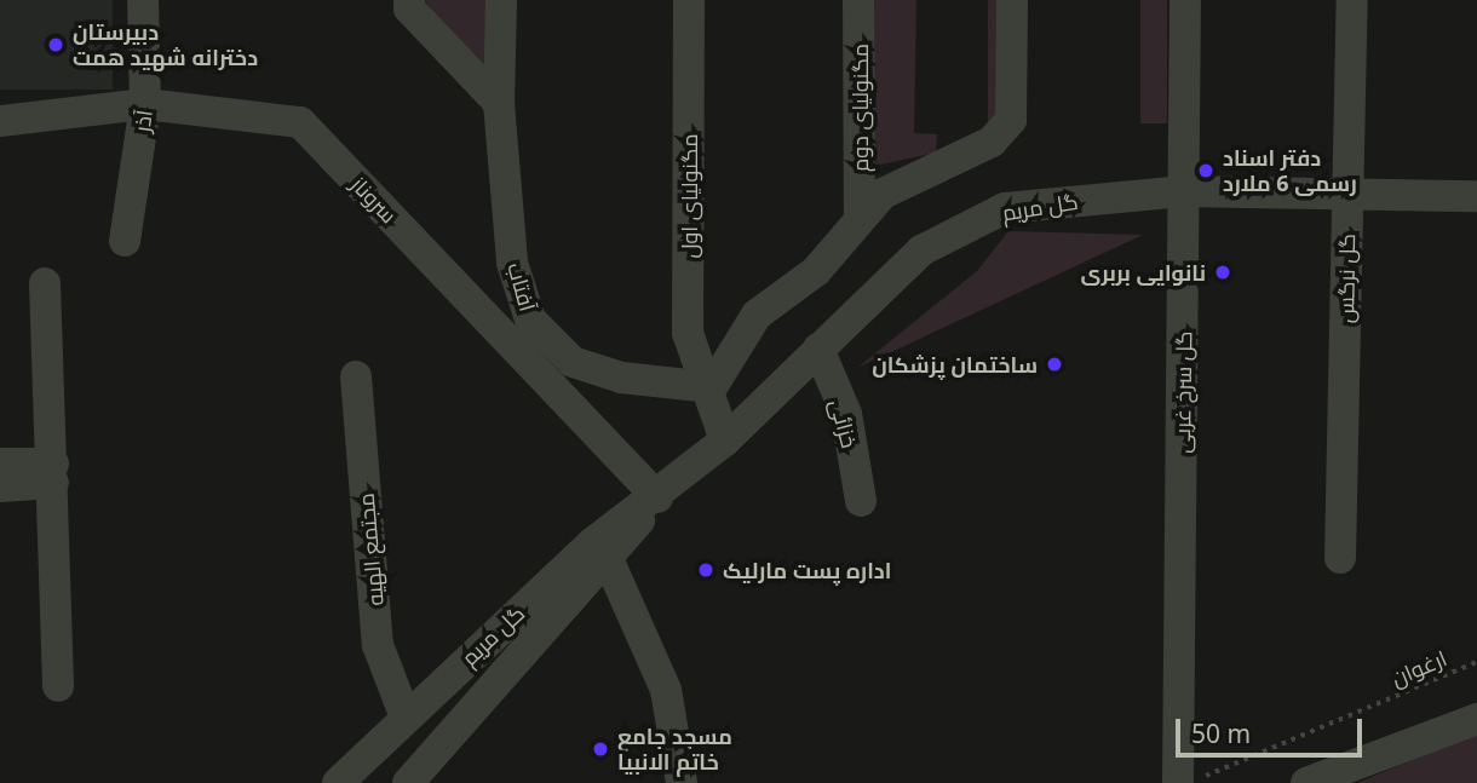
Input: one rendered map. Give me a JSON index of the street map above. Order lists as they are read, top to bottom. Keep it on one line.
{"streets":{"street":["مگنولیای دوم","آذر","مگنولیای اول","سروناز","گل مریم","گل نرگس","آفتاب","گل سرخ غربی","خزائی","مجتمع الهیه"],"path":["ارغوان"]},"crossings":[["آذر","سروناز"],["مگنولیای اول","گل مریم"],["مگنولیای اول","آفتاب"],["سروناز","گل مریم"],["گل مریم","گل نرگس"],["گل مریم","گل سرخ غربی"],["گل مریم","خزائی"],["گل مریم","مجتمع الهیه"],["گل سرخ غربی","ارغوان"]],"places":["دبیرستان دخترانه شهید همت","دفتر اسناد رسمی 6 ملارد","نانوایی بربری","ساختمان پزشکان","اداره پست مارلیک","مسجد جامع خاتم الانبیا"],"scale_bar":"50 m"}
